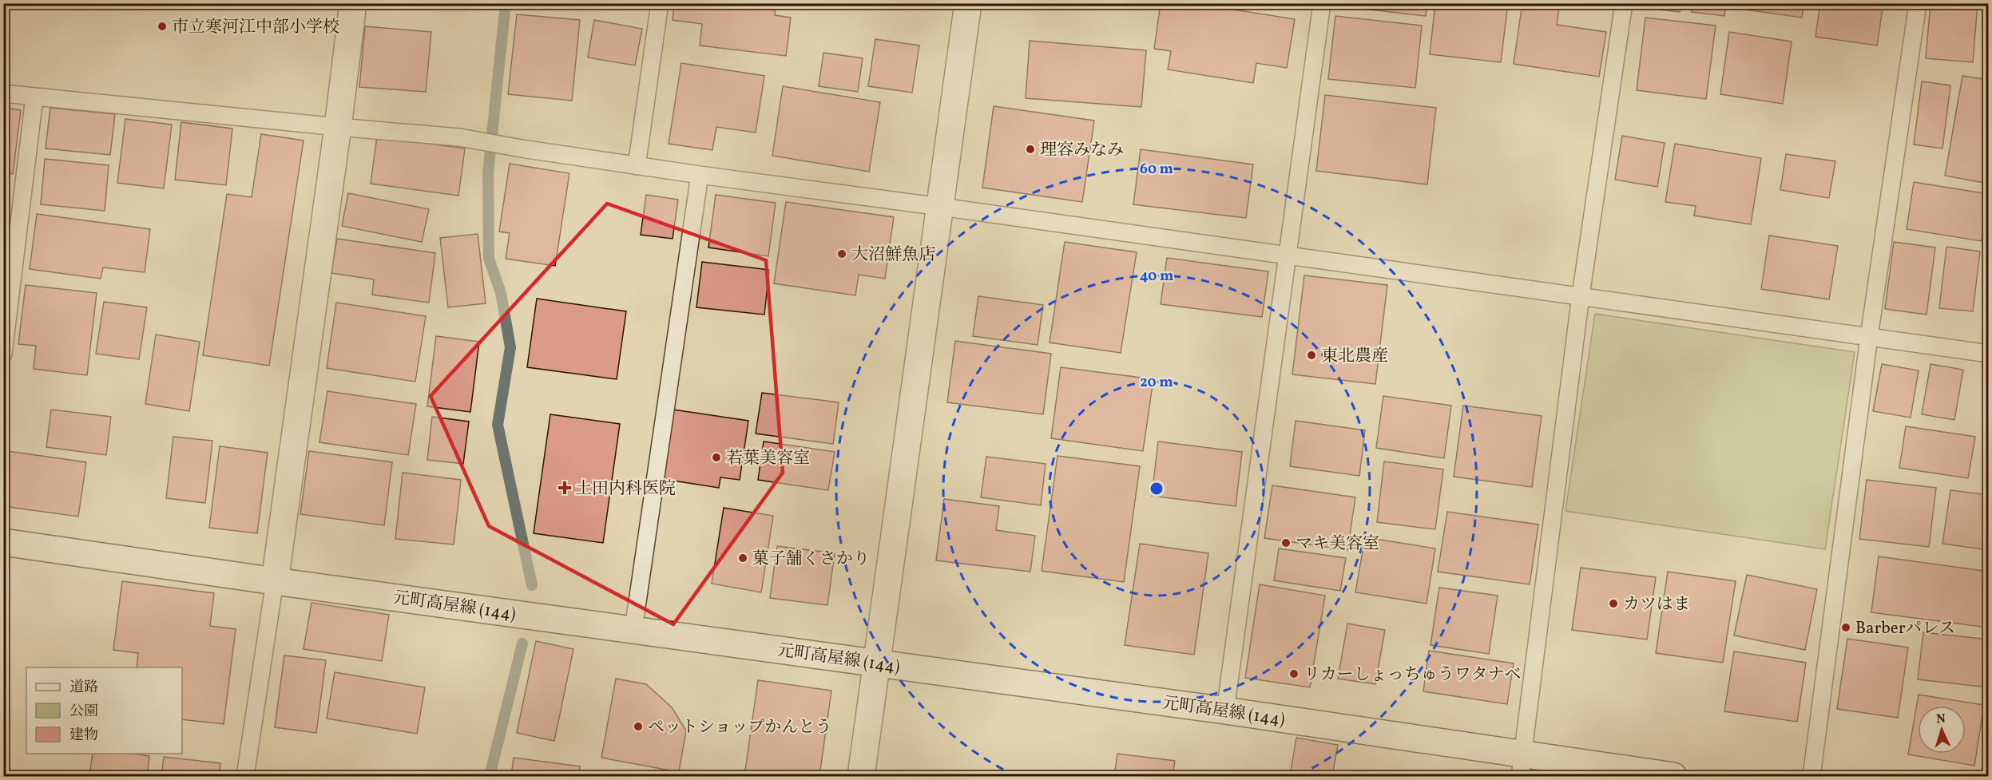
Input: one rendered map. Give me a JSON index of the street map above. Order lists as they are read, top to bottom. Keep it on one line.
{"streets":{"main road":["元町高屋線 (144)"]},"places":{"other":["市立寒河江中部小学校","理容みなみ","大沼鮮魚店","東北農産","若葉美容室","マキ美容室","菓子舗くさかり","カツはま","Barberパレス","リカーしょっちゅうワタナベ","ペットショップかんとう"],"health":["土田内科医院"]},"legend":["道路","公園","建物"],"north":"top","rings":["60 m","40 m","20 m"]}
